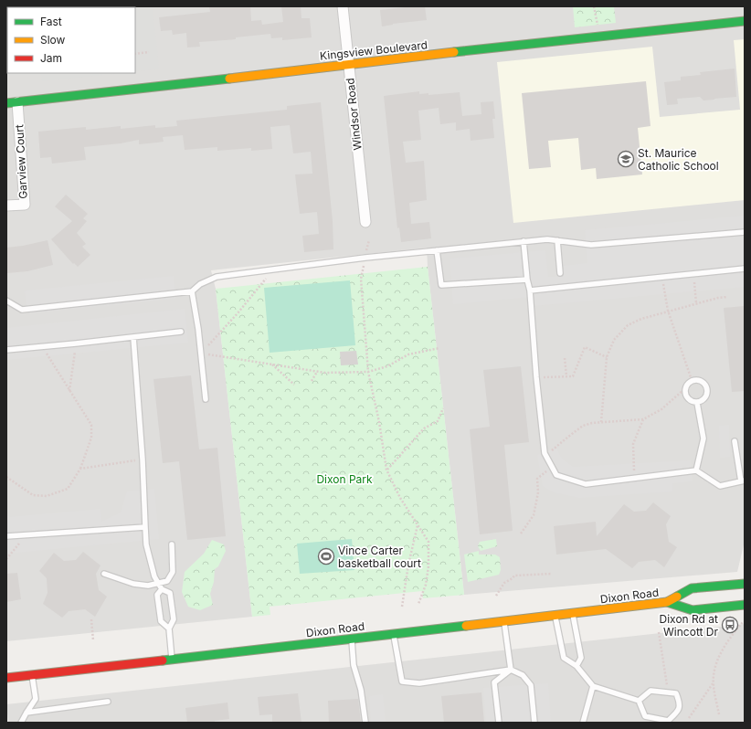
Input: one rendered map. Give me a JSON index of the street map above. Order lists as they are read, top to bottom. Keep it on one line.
{"streets":{"main road":["Kingsview Boulevard","Dixon Road"],"street":["Windsor Road","Garview Court"]},"crossings":[["Kingsview Boulevard","Windsor Road"],["Kingsview Boulevard","Garview Court"]],"parks":["Dixon Park"],"places":{"school or university":["St. Maurice Catholic School"],"sports":["Vince Carter basketball court"],"bus stop":["Dixon Rd at Wincott Dr"]},"legend":["Fast","Slow","Jam"]}
